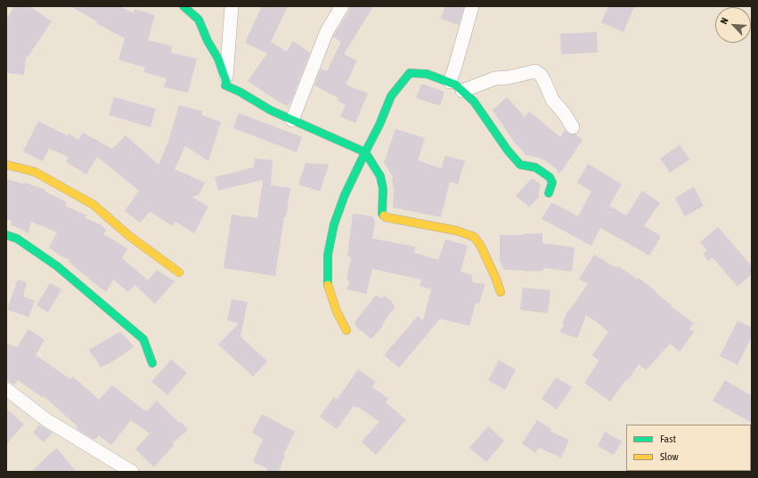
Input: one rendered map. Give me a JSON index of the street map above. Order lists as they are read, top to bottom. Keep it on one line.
{"legend":["Fast","Slow"],"north":"top left"}
